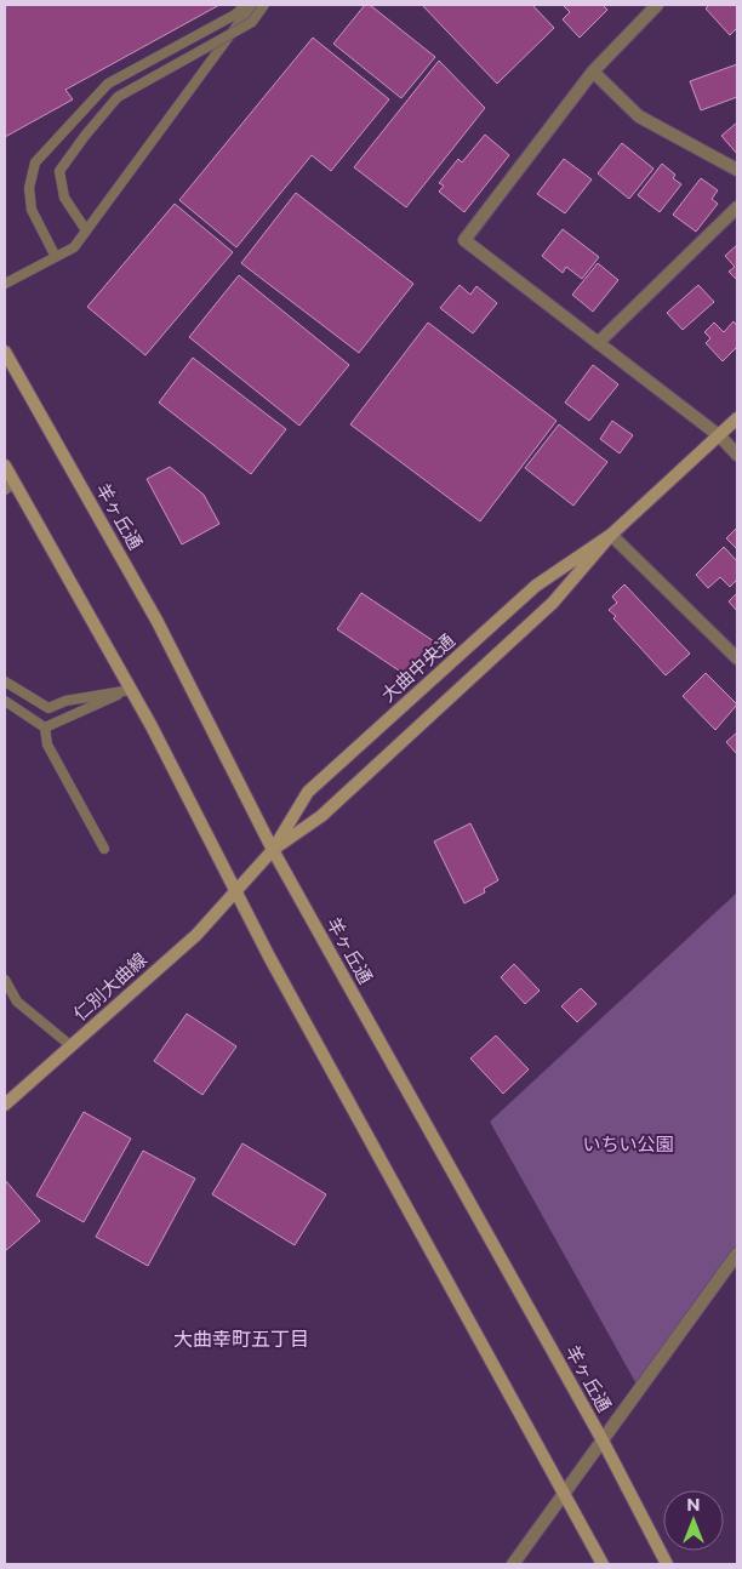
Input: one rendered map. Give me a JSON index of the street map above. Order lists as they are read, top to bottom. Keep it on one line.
{"streets":{"main road":["羊ヶ丘通","大曲中央通","仁別大曲線"]},"crossings":[["羊ヶ丘通","大曲中央通"],["大曲中央通","仁別大曲線"]],"districts":["大曲幸町五丁目"],"parks":["いちい公園"],"north":"top"}
